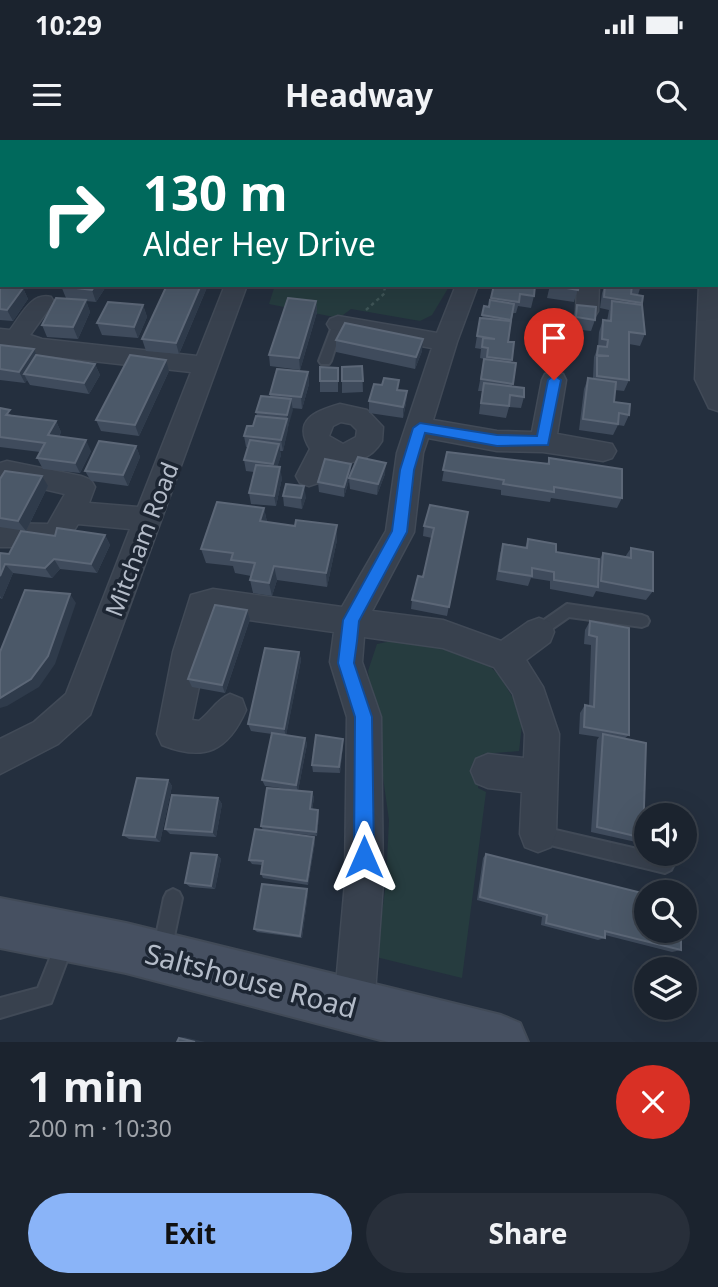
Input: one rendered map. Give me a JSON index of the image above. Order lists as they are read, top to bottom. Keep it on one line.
{"streets":{"main road":["Saltshouse Road"],"street":["Mitcham Road"]},"page":{"status":"10:29","header":"Headway","turn":["130 m","Alder Hey Drive"],"heading":["1 min","200 m · 10:30"],"buttons":["Exit","Share"]}}
